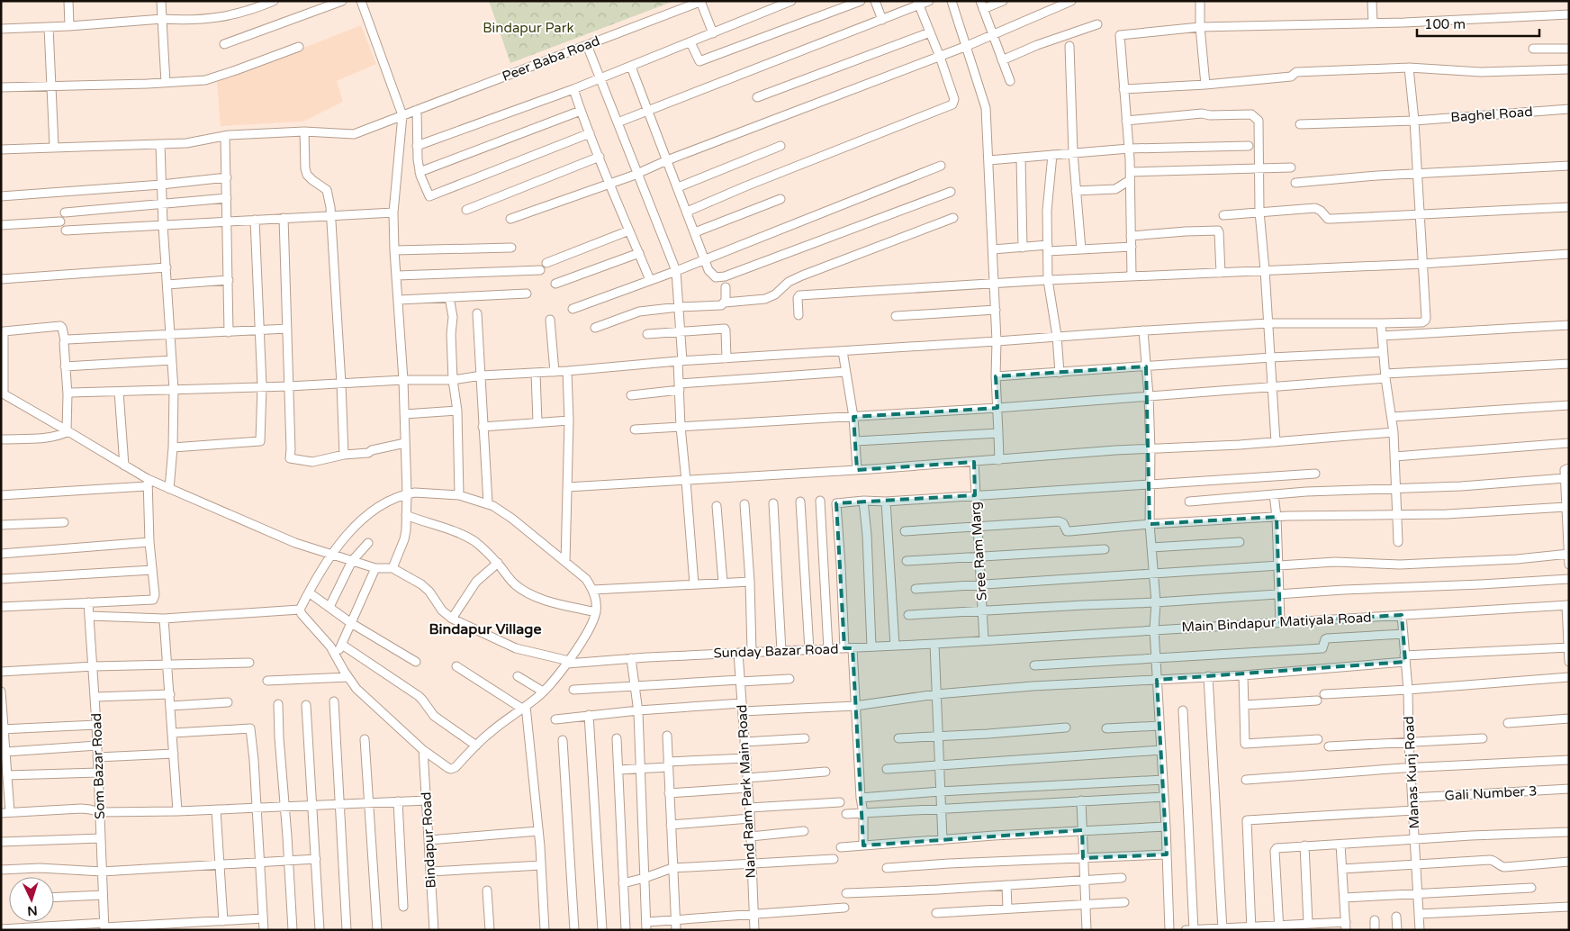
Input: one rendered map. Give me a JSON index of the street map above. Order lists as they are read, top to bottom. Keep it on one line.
{"streets":{"street":["Peer Baba Road","Baghel Road","Sree Ram Marg","Main Bindapur Matiyala Road","Sunday Bazar Road","Som Bazar Road","Manas Kunj Road","Nand Ram Park Main Road","Gali Number 3","Bindapur Road"]},"crossings":[["Sree Ram Marg","Main Bindapur Matiyala Road"],["Sree Ram Marg","Sunday Bazar Road"],["Main Bindapur Matiyala Road","Sunday Bazar Road"],["Main Bindapur Matiyala Road","Manas Kunj Road"],["Sunday Bazar Road","Nand Ram Park Main Road"],["Manas Kunj Road","Gali Number 3"]],"districts":["Bindapur Village"],"parks":["Bindapur Park"],"scale_bar":"100 m","north":"bottom"}
